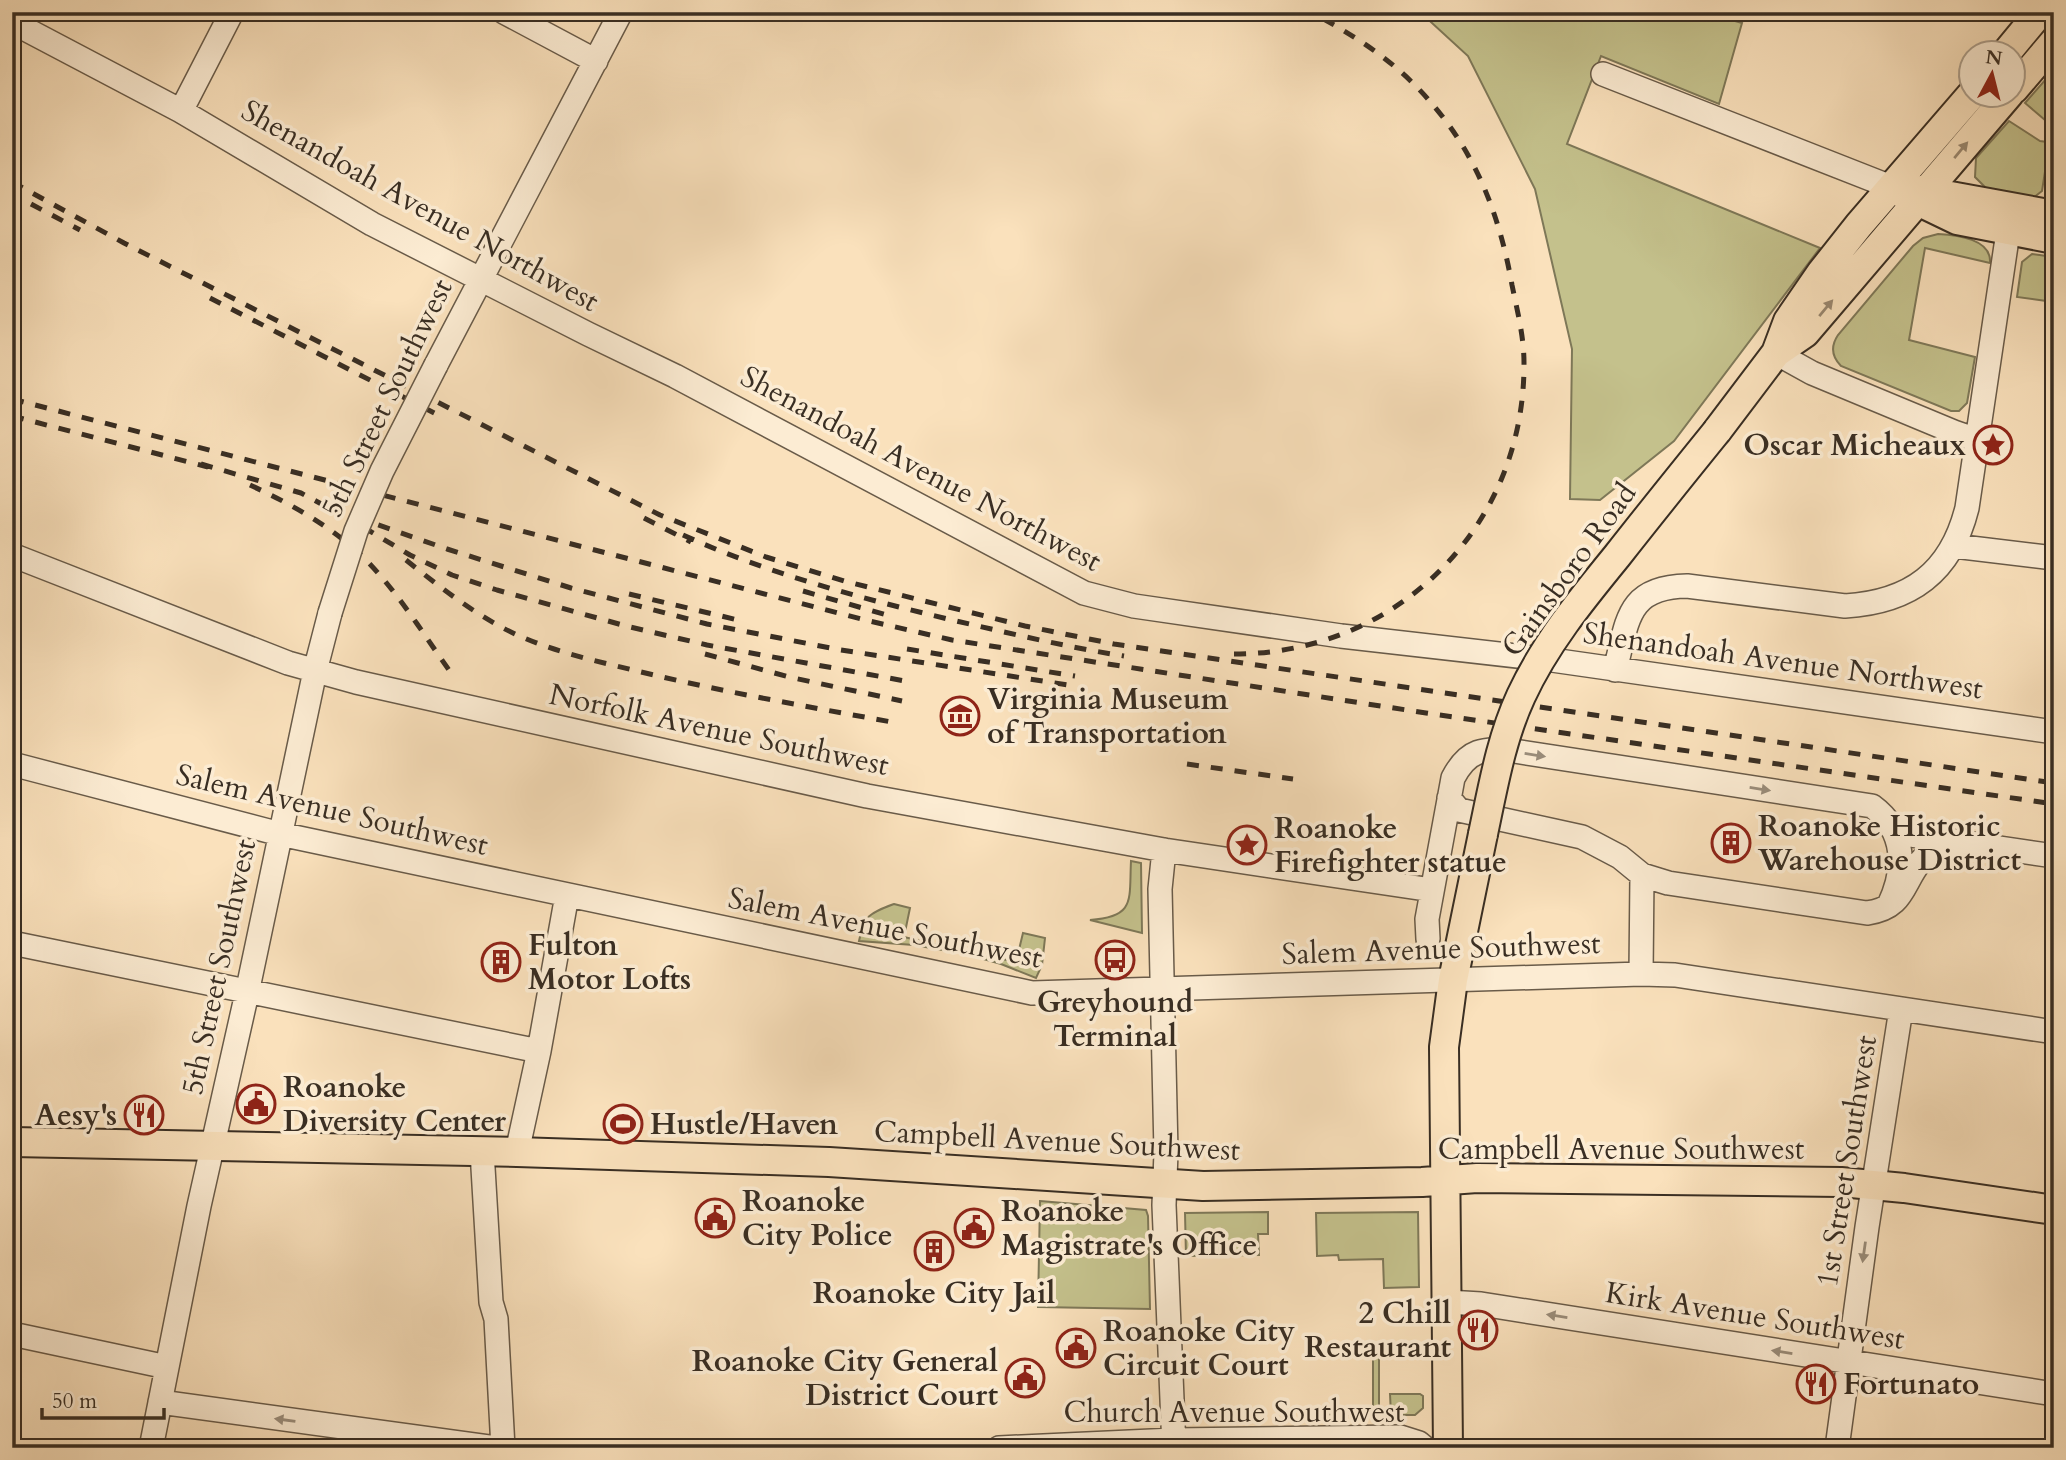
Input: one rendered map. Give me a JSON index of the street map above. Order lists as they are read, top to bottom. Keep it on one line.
{"streets":{"main road":["Gainsboro Road","Campbell Avenue Southwest"],"street":["Shenandoah Avenue Northwest","5th Street Southwest","Norfolk Avenue Southwest","Salem Avenue Southwest","1st Street Southwest","Kirk Avenue Southwest","Church Avenue Southwest"]},"crossings":[["Shenandoah Avenue Northwest","5th Street Southwest"],["5th Street Southwest","Norfolk Avenue Southwest"],["5th Street Southwest","Salem Avenue Southwest"],["5th Street Southwest","Campbell Avenue Southwest"],["Gainsboro Road","Salem Avenue Southwest"],["Gainsboro Road","Campbell Avenue Southwest"],["Gainsboro Road","Kirk Avenue Southwest"],["Salem Avenue Southwest","1st Street Southwest"],["Campbell Avenue Southwest","1st Street Southwest"],["1st Street Southwest","Kirk Avenue Southwest"]],"one_way":["1st Street Southwest","Kirk Avenue Southwest"],"places":{"place":["Oscar Micheaux","Roanoke Firefighter statue"],"museum":["Virginia Museum of Transportation"],"building":["Roanoke Historic Warehouse District","Fulton Motor Lofts","Roanoke City Jail"],"bus stop":["Greyhound Terminal"],"public building":["Roanoke Diversity Center","Roanoke City Police","Roanoke Magistrate's Office","Roanoke City Circuit Court","Roanoke City General District Court"],"restaurant":["Aesy's","2 Chill Restaurant","Fortunato"],"sports":["Hustle/Haven"]},"scale_bar":"50 m","north":"top"}
